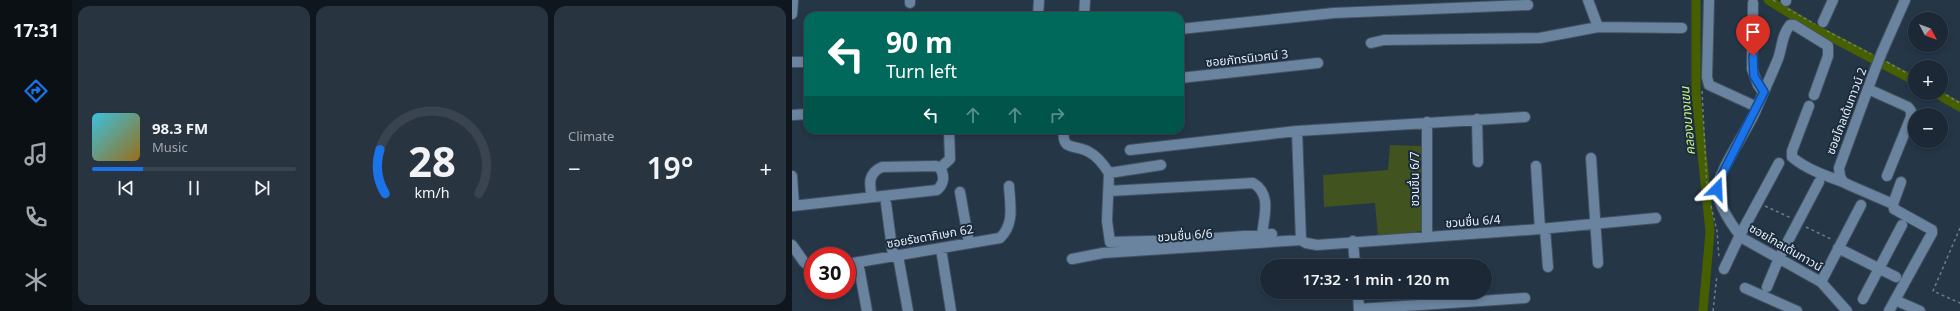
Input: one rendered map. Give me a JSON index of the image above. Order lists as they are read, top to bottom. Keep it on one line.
{"streets":{"street":["ซอยภัทรนิเวศน์ 3","ซอยโกลเด้นทาวน์ 2","ชวนชื่น 6/7","ชวนชื่น 6/4","ชวนชื่น 6/6","ซอยรัชดาภิเษก 62","ซอยโกลเด้นทาวน์"]},"crossings":[["ชวนชื่น 6/7","ชวนชื่น 6/4"],["ชวนชื่น 6/4","ชวนชื่น 6/6"]],"water":["คลองบางเขน"],"north":"bottom right","page":{"tabs":"17:31","tile":"Climate","map_buttons":["+","−"],"turn":["90 m","Turn left"],"song":["98.3 FM","Music"],"heat":["−","19°","+"],"limit":"30","trip":"17:32 · 1 min · 120 m","gauge":["28","km/h"]}}
